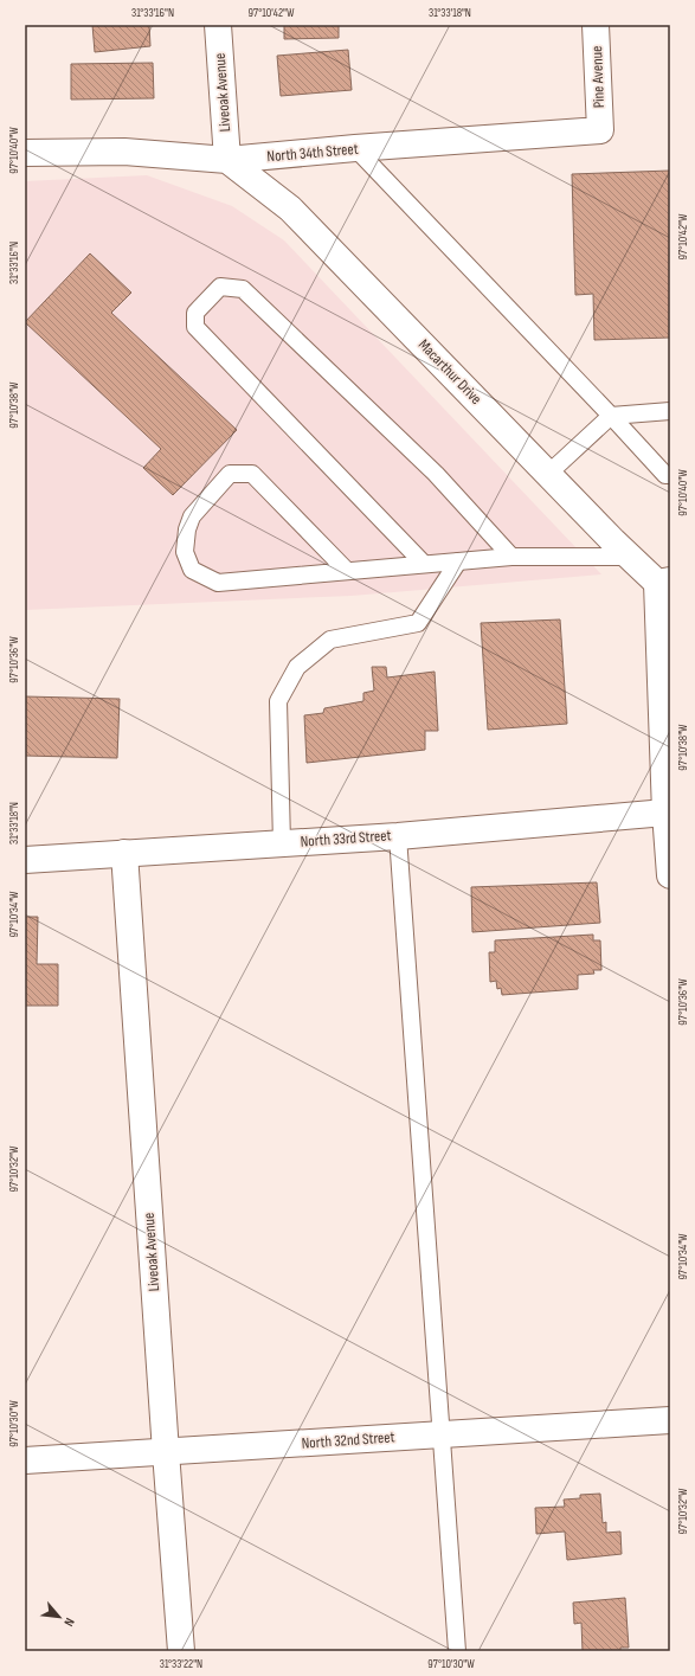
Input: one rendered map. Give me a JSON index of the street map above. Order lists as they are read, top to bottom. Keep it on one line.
{"streets":{"street":["Pine Avenue","Liveoak Avenue","North 34th Street","Macarthur Drive","North 33rd Street","North 32nd Street"]},"crossings":[["Pine Avenue","North 34th Street"],["Liveoak Avenue","North 34th Street"],["Liveoak Avenue","Macarthur Drive"],["Liveoak Avenue","North 33rd Street"],["Liveoak Avenue","North 32nd Street"],["North 34th Street","Macarthur Drive"]],"north":"bottom right","coordinates":["31°33'16\"N","97°10'42\"W","31°33'18\"N","97°10'40\"W","97°10'38\"W","97°10'36\"W","97°10'34\"W","97°10'32\"W","97°10'30\"W","31°33'22\"N"]}
